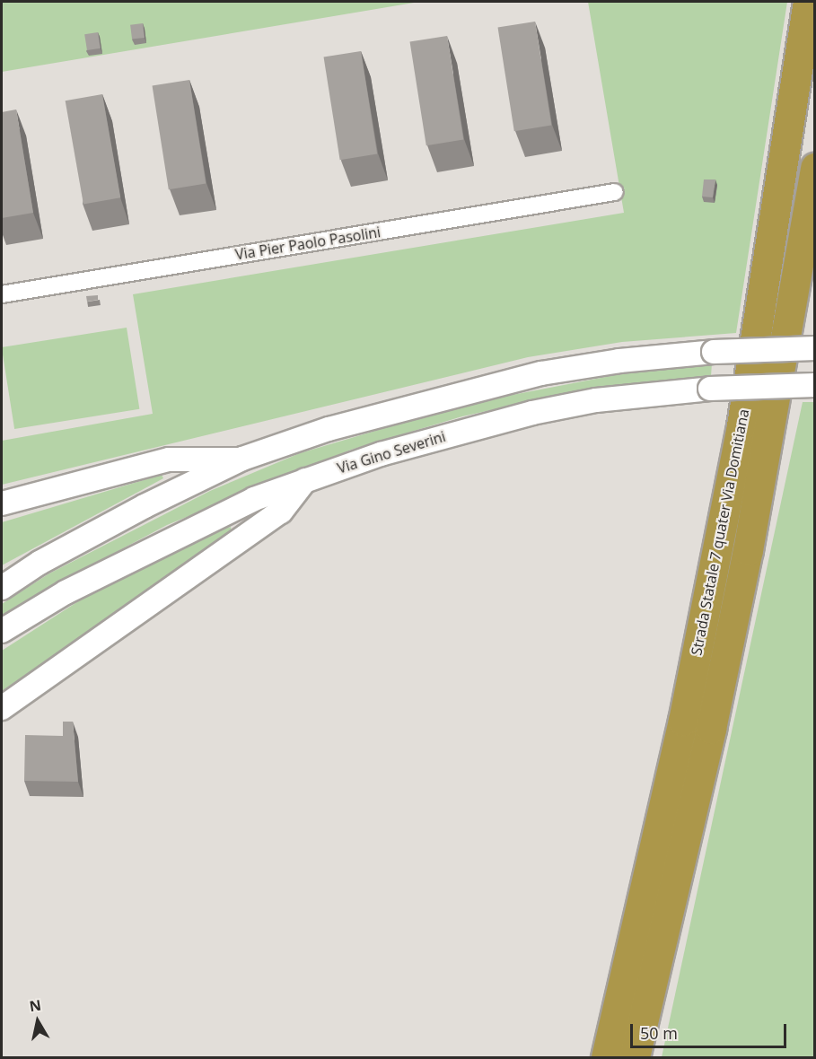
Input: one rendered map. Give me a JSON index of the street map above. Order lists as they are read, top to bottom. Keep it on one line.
{"streets":{"highway":["Strada Statale 7 quater Via Domitiana"],"street":["Via Pier Paolo Pasolini","Via Gino Severini"]},"scale_bar":"50 m","north":"top"}
